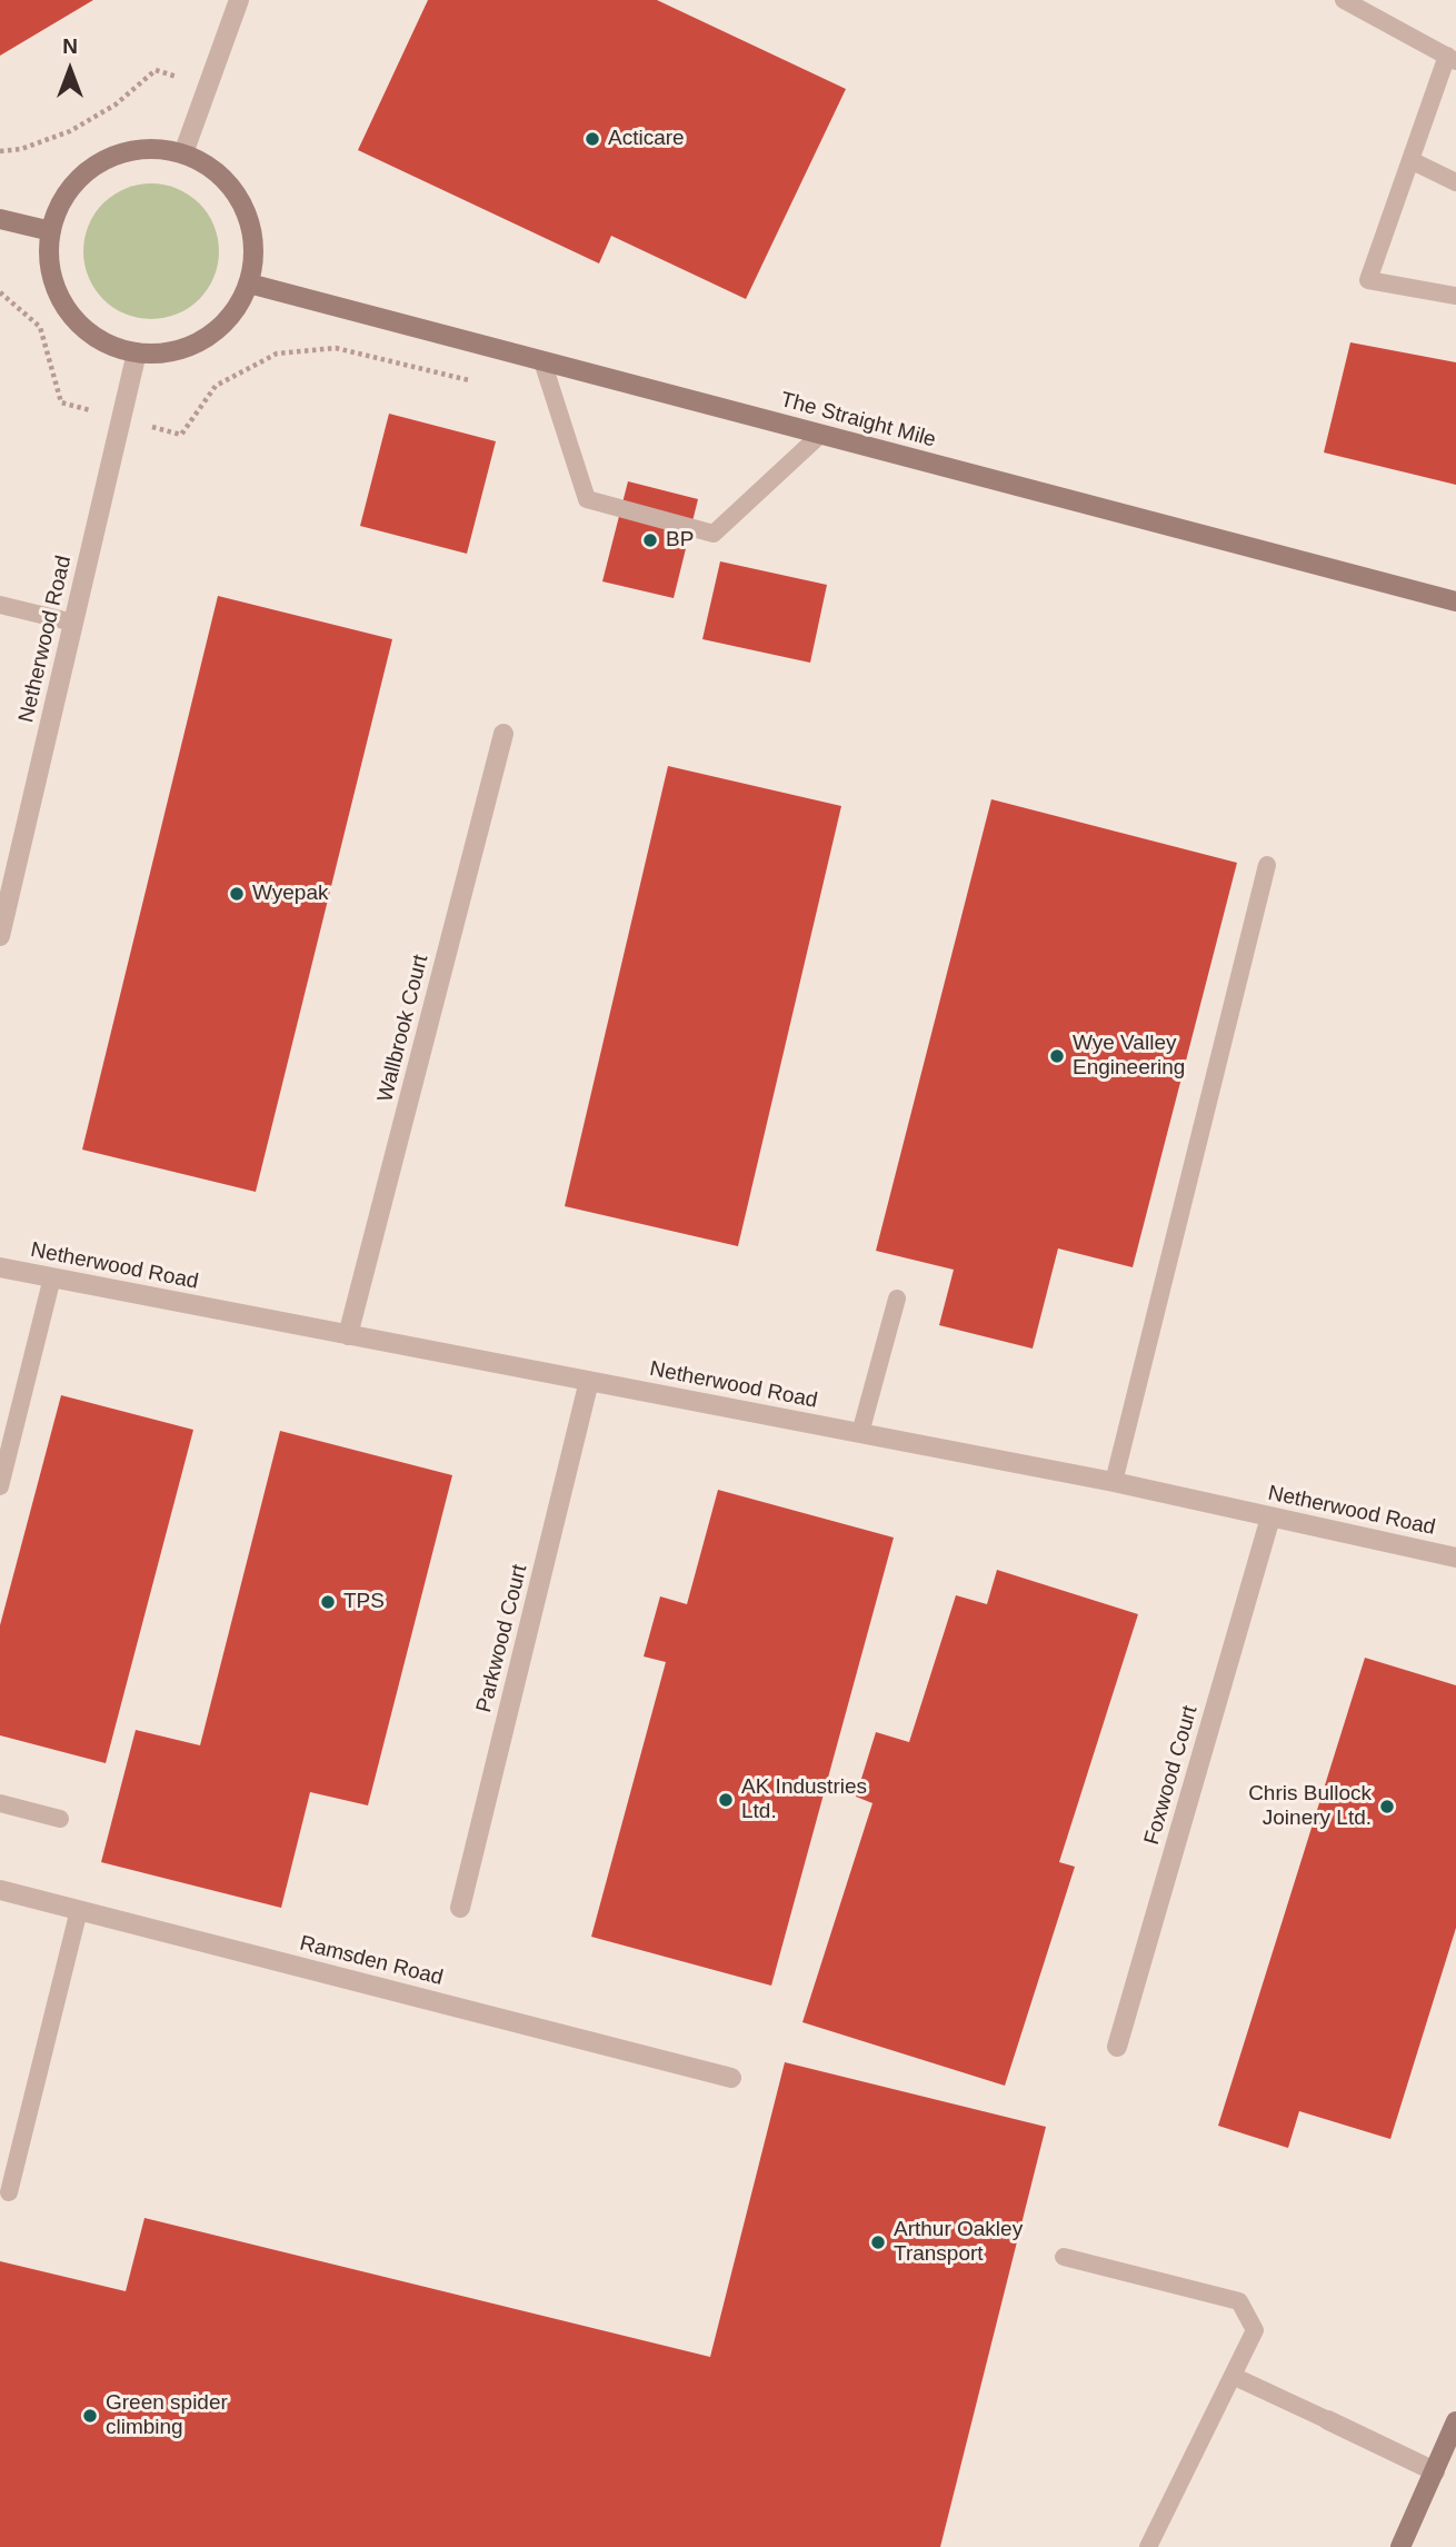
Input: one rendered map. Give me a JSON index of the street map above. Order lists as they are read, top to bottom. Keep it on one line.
{"streets":{"street":["The Straight Mile","Netherwood Road","Wallbrook Court","Parkwood Court","Foxwood Court","Ramsden Road"]},"crossings":[["The Straight Mile","Netherwood Road"],["Netherwood Road","Wallbrook Court"],["Netherwood Road","Parkwood Court"],["Netherwood Road","Foxwood Court"]],"places":["Acticare","BP","Wyepak","Wye Valley Engineering","TPS","AK Industries Ltd.","Chris Bullock Joinery Ltd.","Arthur Oakley Transport","Green spider climbing"],"north":"top"}
